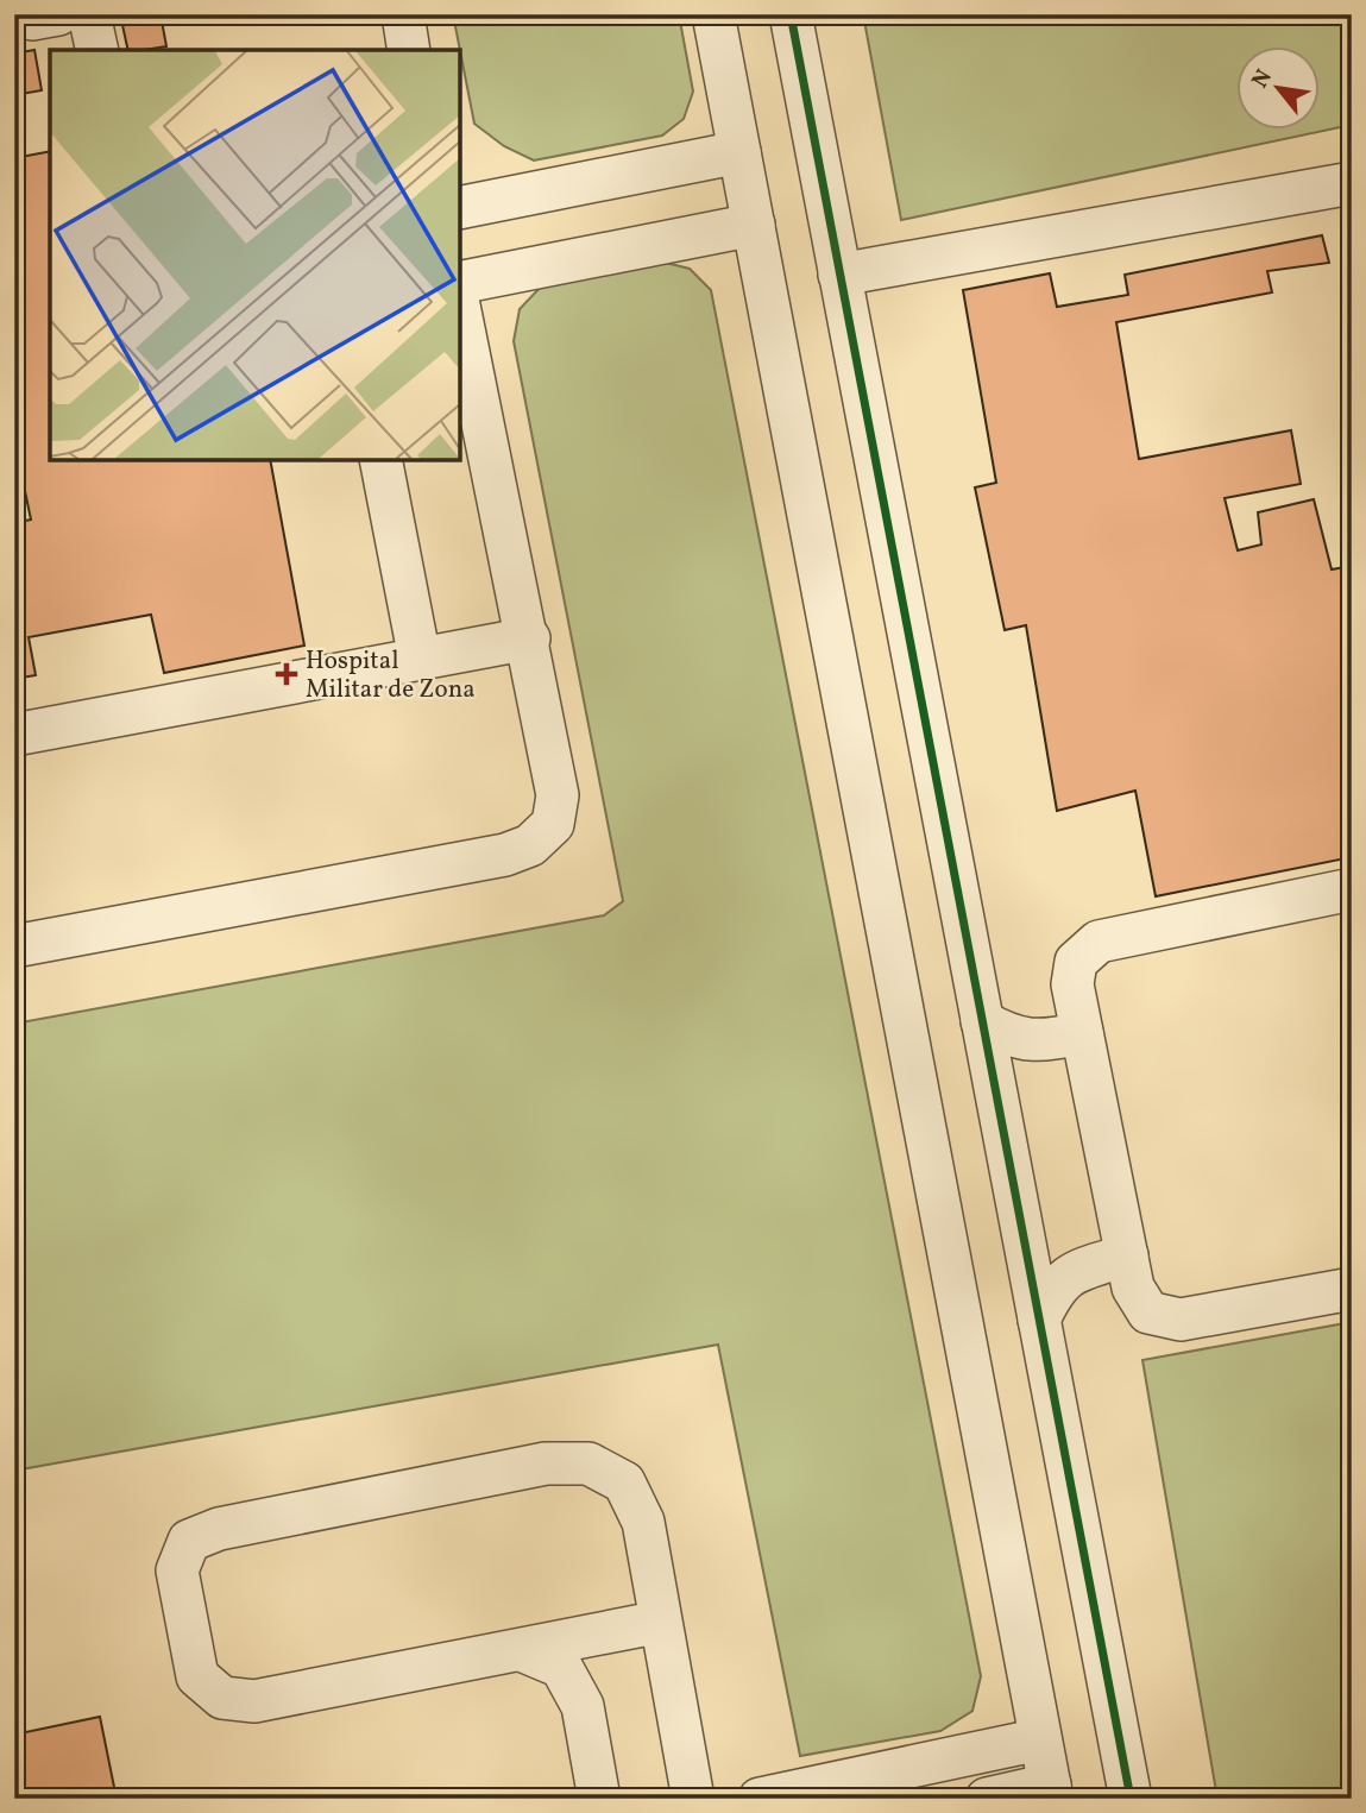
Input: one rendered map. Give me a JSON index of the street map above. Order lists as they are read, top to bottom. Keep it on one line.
{"places":{"health":["Hospital Militar de Zona"]},"north":"top left"}
